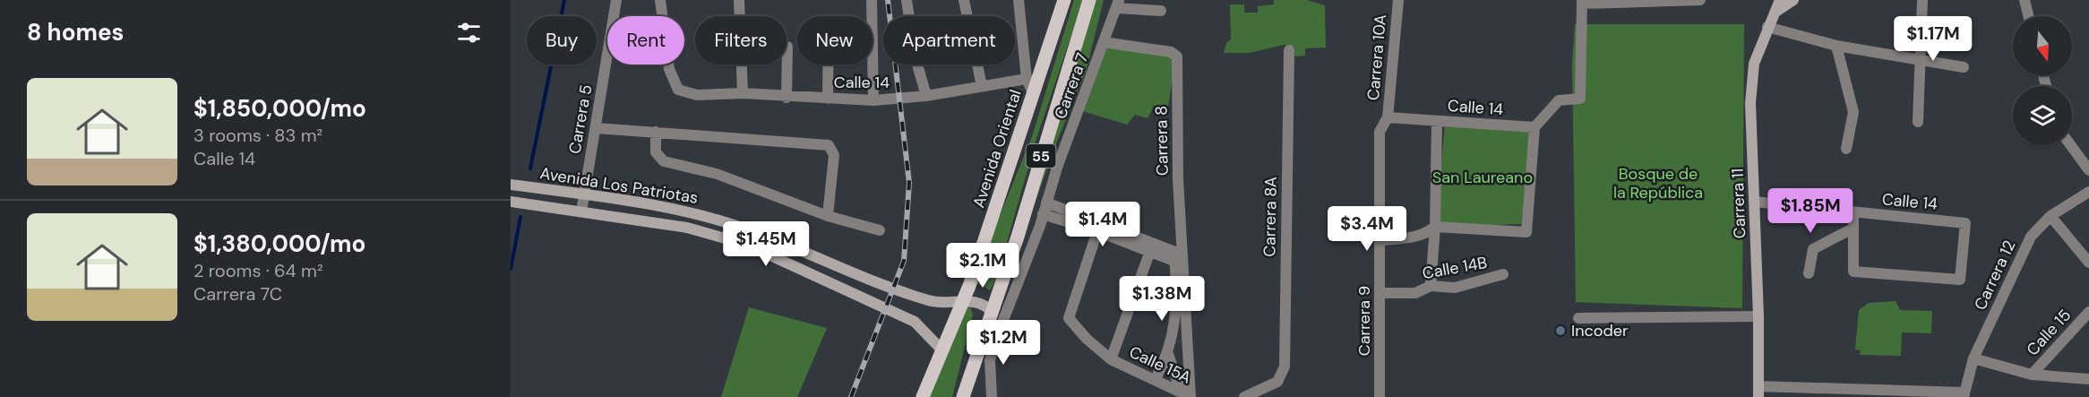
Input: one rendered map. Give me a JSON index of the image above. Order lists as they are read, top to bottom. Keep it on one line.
{"streets":{"main road":["Avenida Oriental","55","Avenida Los Patriotas","Carrera 11"],"street":["Carrera 10A","Calle 14","Carrera 7","Carrera 5","Carrera 8","Carrera 8A","Calle 14B","Carrera 12","Carrera 9","Calle 15","Calle 15A"]},"crossings":[["Carrera 10A","Calle 14"],["Carrera 10A","Carrera 9"],["Calle 14","Carrera 11"],["Calle 14","Carrera 9"],["Carrera 7","Carrera 8"],["Carrera 5","Avenida Los Patriotas"],["Carrera 8","Calle 15A"],["Avenida Oriental","Avenida Los Patriotas"],["55","Avenida Los Patriotas"],["Calle 14B","Carrera 9"]],"parks":["Bosque de la República","San Laureano"],"places":["Incoder"],"north":"bottom","page":{"heading":"8 homes","price":["$1.17M","$1.85M","$1.4M","$3.4M","$1.45M","$2.1M","$1.38M","$1.2M"],"chip":["Buy","Rent","Filters","New","Apartment"],"list":[{"name":"$1,850,000/mo","note":"3 rooms · 83 m² · Calle 14"},{"name":"$1,380,000/mo","note":"2 rooms · 64 m² · Carrera 7C"}]}}
